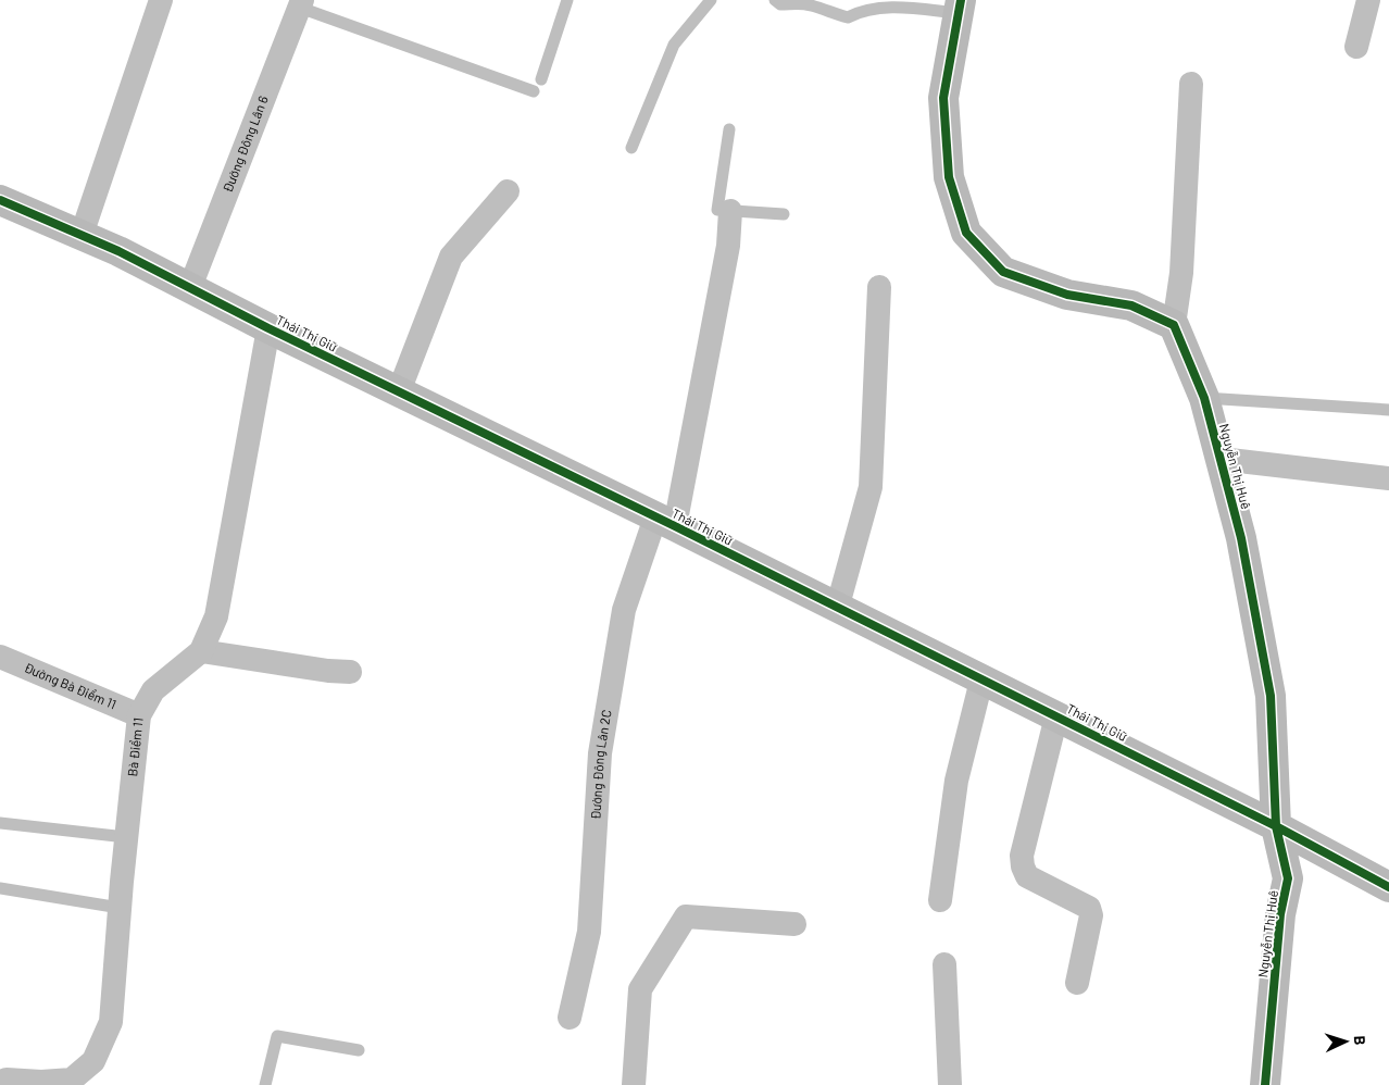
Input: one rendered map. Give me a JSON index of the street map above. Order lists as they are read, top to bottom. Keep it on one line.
{"streets":{"street":["Đường Đông Lân 6","Thái Thị Giữ","Nguyễn Thị Huê","Đường Bà Điểm 11","Bà Điểm 11","Đường Đông Lân 2C"]},"crossings":[["Đường Đông Lân 6","Thái Thị Giữ"],["Thái Thị Giữ","Nguyễn Thị Huê"],["Thái Thị Giữ","Bà Điểm 11"],["Thái Thị Giữ","Đường Đông Lân 2C"],["Đường Bà Điểm 11","Bà Điểm 11"]],"north":"right"}
